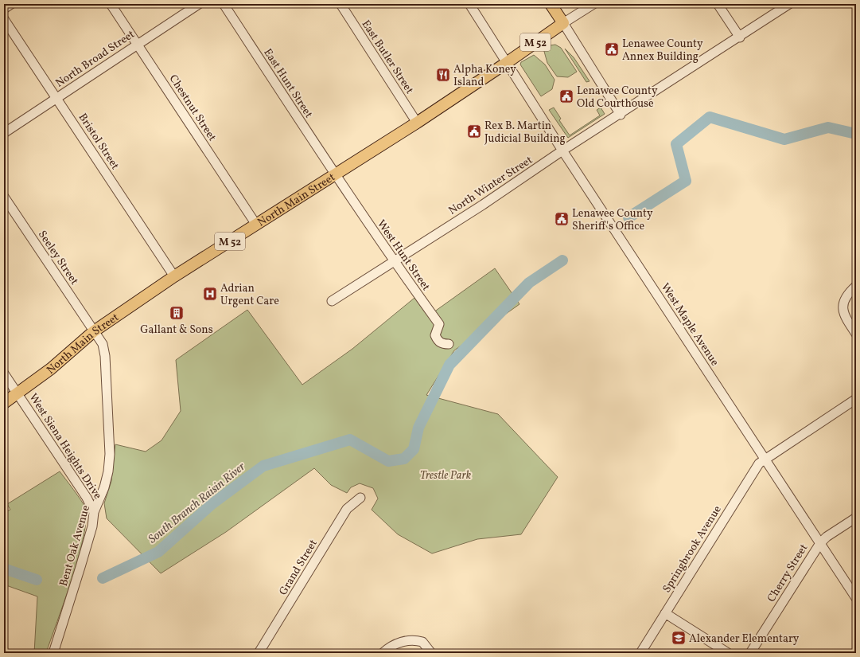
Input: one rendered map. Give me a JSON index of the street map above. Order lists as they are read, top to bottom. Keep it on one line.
{"streets":{"main road":["M 52","North Main Street"],"street":["East Butler Street","North Broad Street","East Hunt Street","Chestnut Street","Bristol Street","North Winter Street","West Hunt Street","Seeley Street","West Maple Avenue","West Siena Heights Drive","Bent Oak Avenue","Springbrook Avenue","Grand Street","Cherry Street"]},"crossings":[["East Butler Street","North Main Street"],["North Broad Street","Chestnut Street"],["North Broad Street","Bristol Street"],["East Hunt Street","North Main Street"],["East Hunt Street","West Hunt Street"],["Chestnut Street","North Main Street"],["Bristol Street","North Main Street"],["North Winter Street","West Hunt Street"],["North Winter Street","West Maple Avenue"],["North Main Street","West Hunt Street"],["North Main Street","Seeley Street"],["North Main Street","West Maple Avenue"],["North Main Street","West Siena Heights Drive"],["North Main Street","Bent Oak Avenue"],["Seeley Street","Bent Oak Avenue"],["West Maple Avenue","Springbrook Avenue"],["West Maple Avenue","Cherry Street"],["West Siena Heights Drive","Bent Oak Avenue"]],"water":["South Branch Raisin River"],"parks":["Trestle Park"],"places":{"public building":["Lenawee County Annex Building","Lenawee County Old Courthouse","Rex B. Martin Judicial Building","Lenawee County Sheriff's Office"],"restaurant":["Alpha Koney Island"],"hospital":["Adrian Urgent Care"],"building":["Gallant & Sons"],"school or university":["Alexander Elementary"]}}
